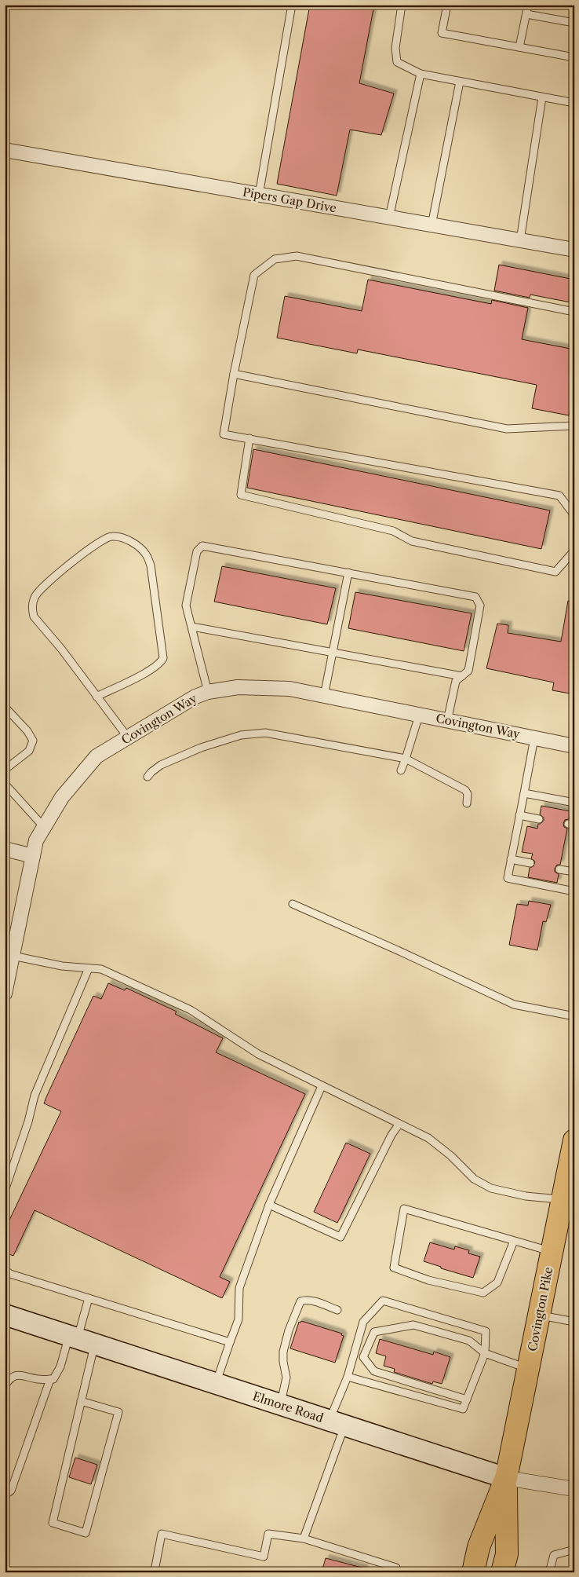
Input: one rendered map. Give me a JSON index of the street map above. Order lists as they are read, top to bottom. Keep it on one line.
{"streets":{"main road":["Covington Pike"],"street":["Pipers Gap Drive","Covington Way","Elmore Road"]},"crossings":[["Covington Pike","Elmore Road"]]}
